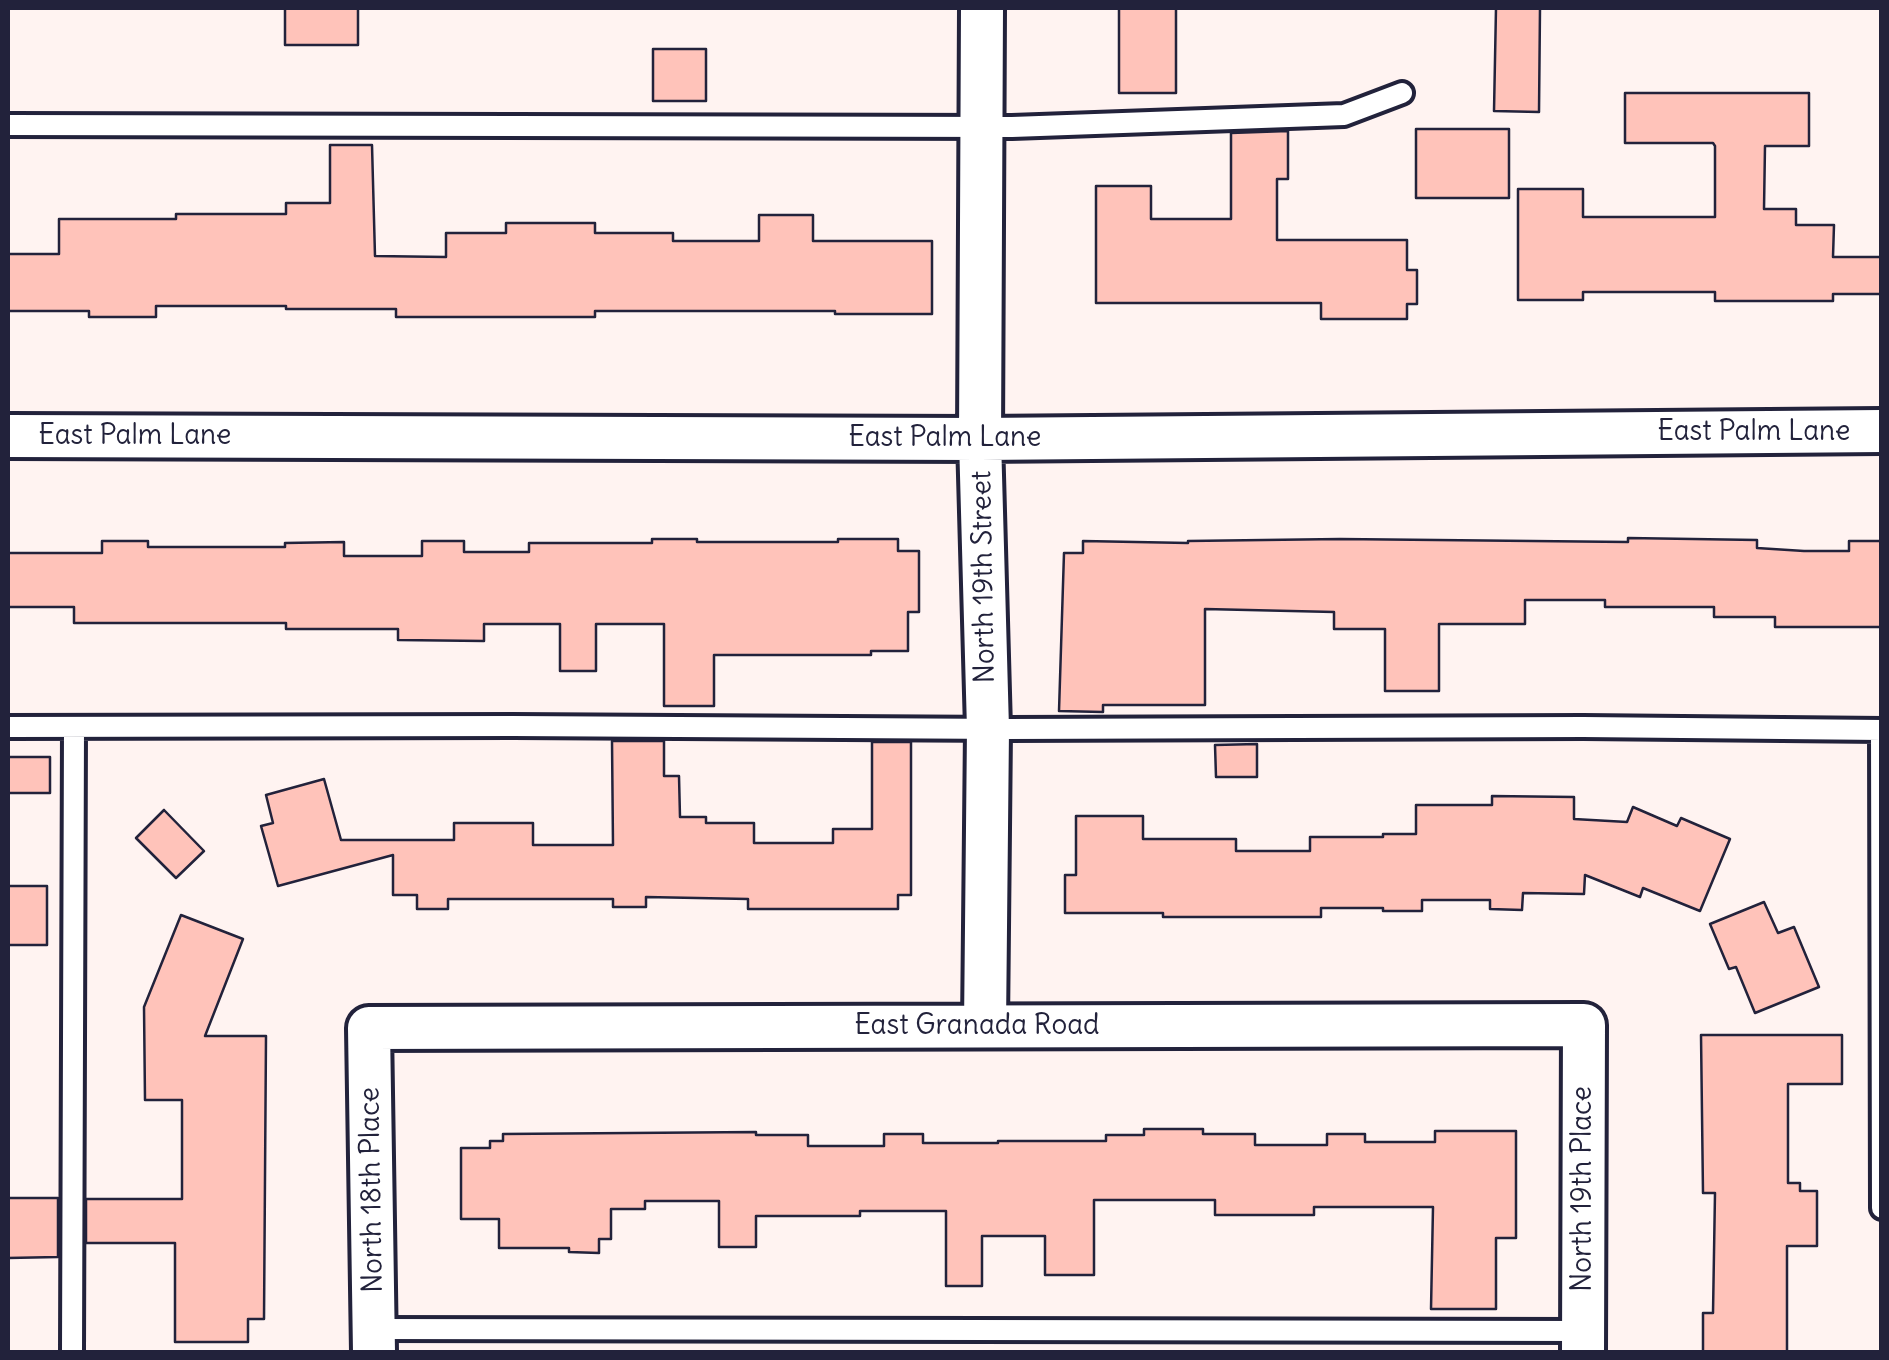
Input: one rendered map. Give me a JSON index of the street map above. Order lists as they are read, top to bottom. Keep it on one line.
{"streets":{"street":["East Palm Lane","North 19th Street","East Granada Road","North 19th Place","North 18th Place"]},"crossings":[["East Palm Lane","North 19th Street"],["North 19th Street","East Granada Road"],["East Granada Road","North 19th Place"],["East Granada Road","North 18th Place"]]}
